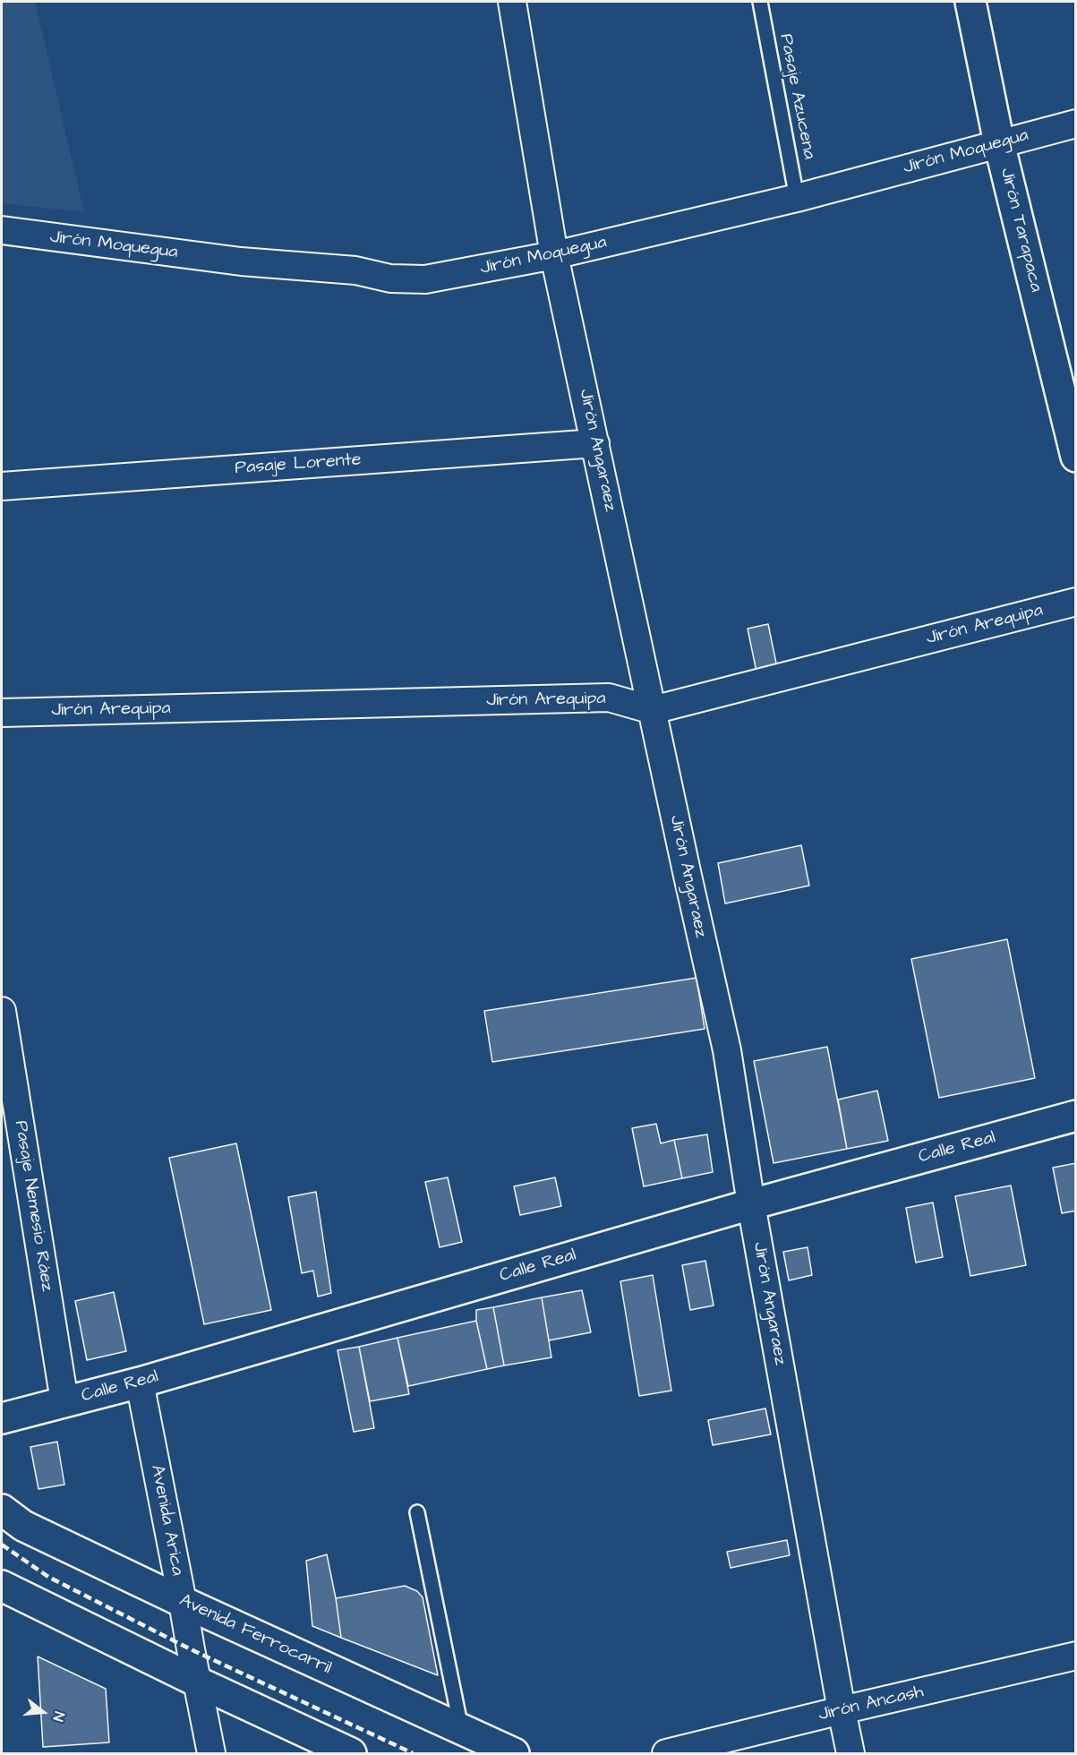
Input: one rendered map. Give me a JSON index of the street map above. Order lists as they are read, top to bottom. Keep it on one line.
{"streets":{"main road":["Jirón Tarapaca","Calle Real","Avenida Ferrocarril"],"street":["Jirón Moquegua","Jirón Angaraez","Pasaje Lorente","Jirón Arequipa","Pasaje Nemesio Ráez","Avenida Arica","Jirón Ancash"],"lane":["Pasaje Azucena"]},"crossings":[["Pasaje Azucena","Jirón Moquegua"],["Jirón Moquegua","Jirón Tarapaca"],["Jirón Moquegua","Jirón Angaraez"],["Jirón Angaraez","Pasaje Lorente"],["Jirón Angaraez","Jirón Arequipa"],["Jirón Angaraez","Calle Real"],["Jirón Angaraez","Jirón Ancash"],["Calle Real","Pasaje Nemesio Ráez"],["Calle Real","Avenida Arica"],["Avenida Arica","Avenida Ferrocarril"]],"north":"right"}
